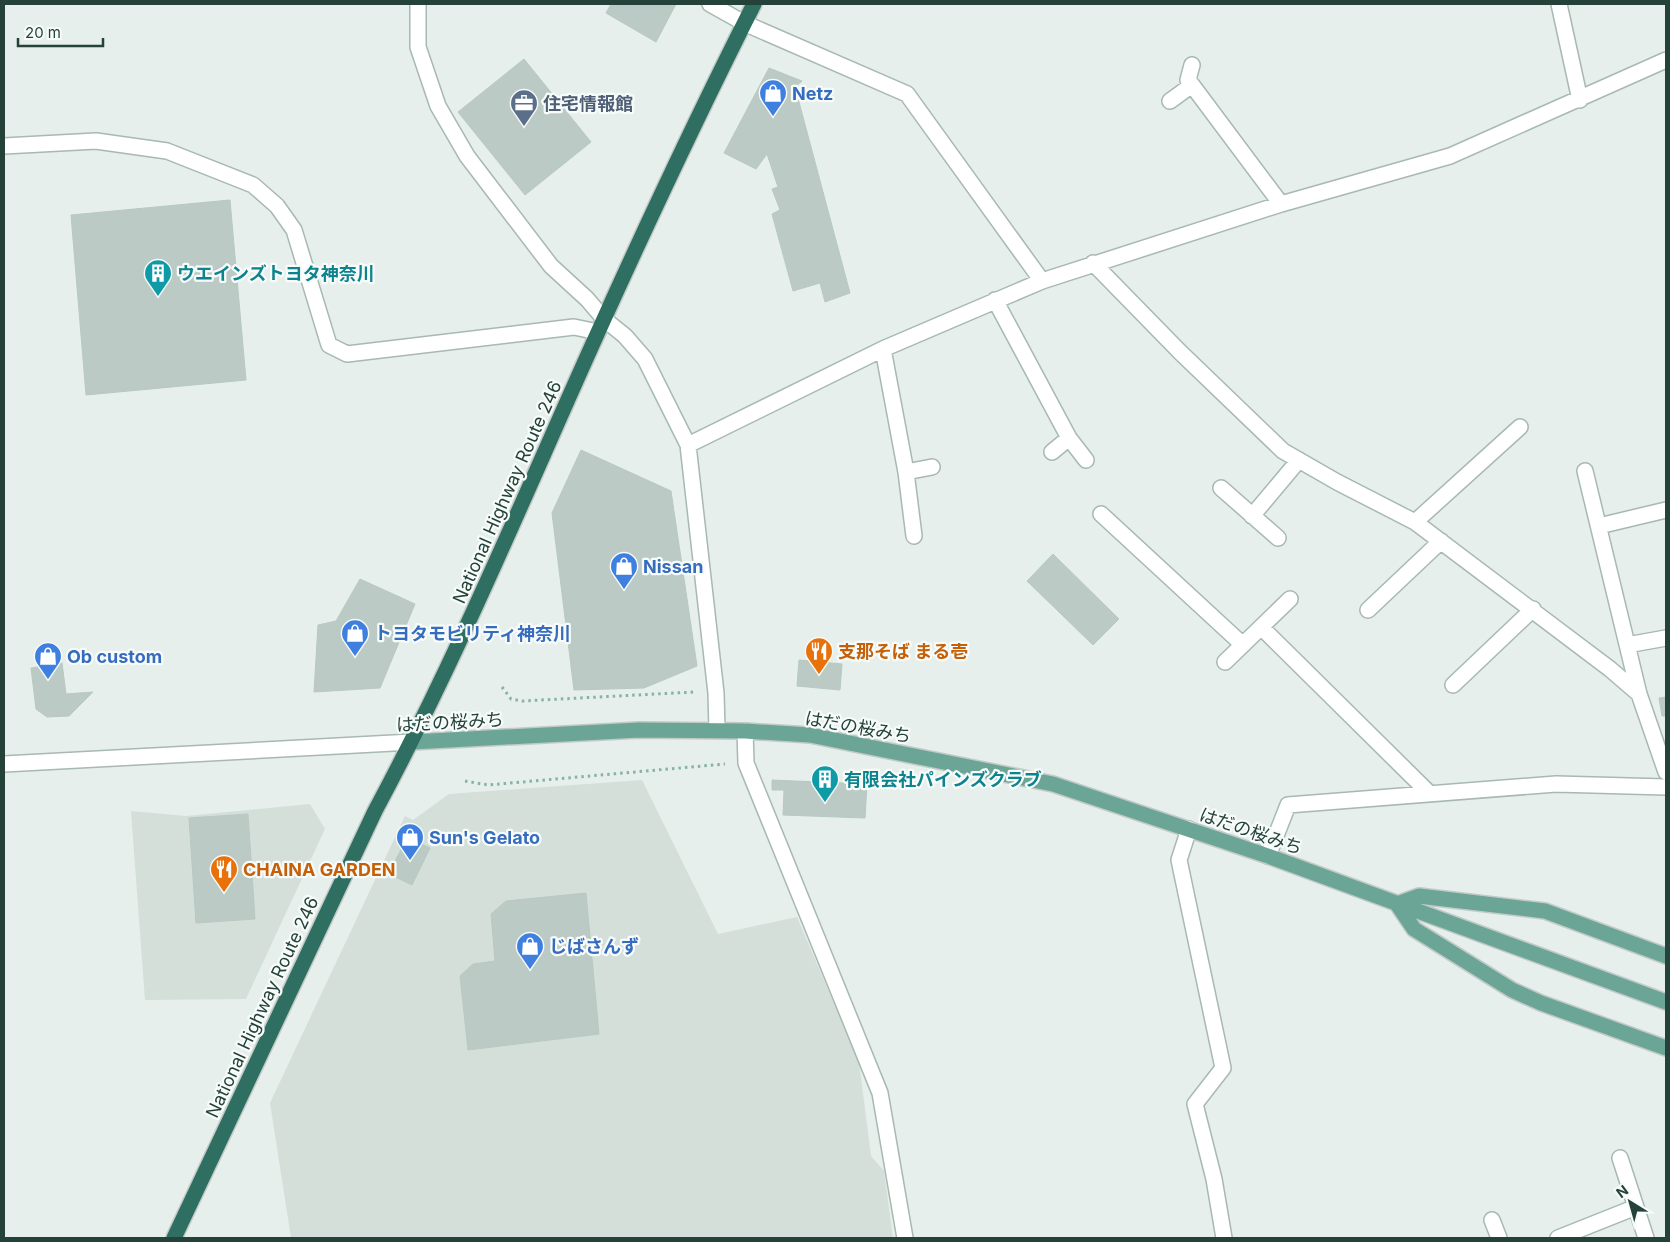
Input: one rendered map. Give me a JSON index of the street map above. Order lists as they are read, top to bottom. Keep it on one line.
{"streets":{"highway":["National Highway Route 246"],"main road":["はだの桜みち"]},"crossings":[["National Highway Route 246","はだの桜みち"]],"places":{"shop":["Netz","Nissan","トヨタモビリティ神奈川","Ob custom","Sun's Gelato","じばさんず"],"office":["住宅情報館"],"building":["ウエインズトヨタ神奈川","有限会社パインズクラブ"],"restaurant":["支那そば まる壱","CHAINA GARDEN"]},"scale_bar":"20 m","north":"top left"}
